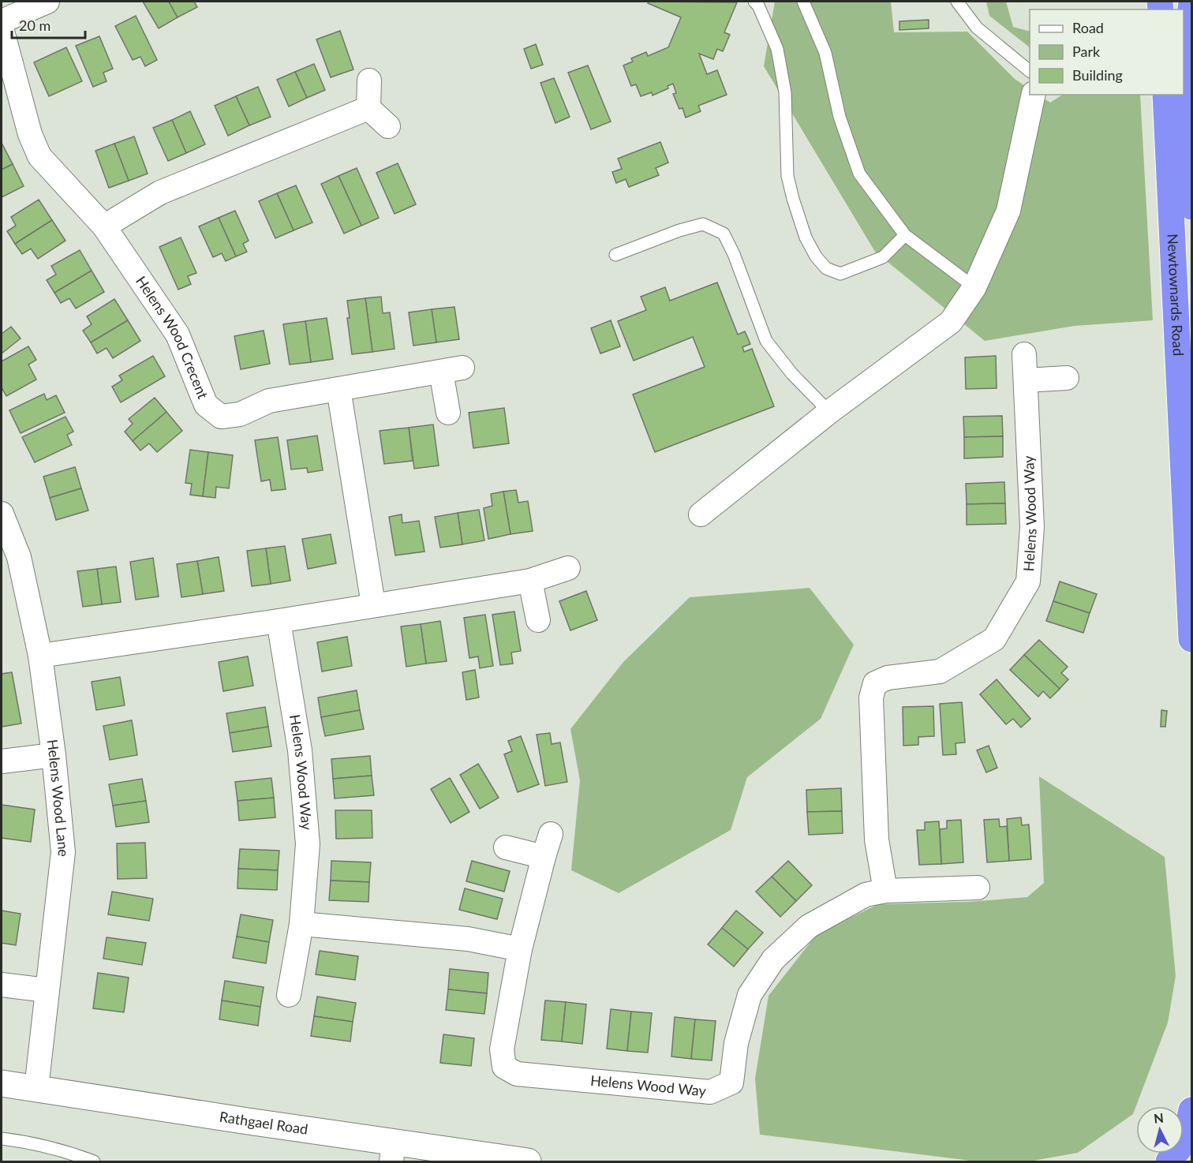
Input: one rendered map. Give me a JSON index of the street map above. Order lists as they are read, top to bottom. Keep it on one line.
{"streets":{"highway":["Newtownards Road"],"street":["Helens Wood Crecent","Helens Wood Way","Helens Wood Lane","Rathgael Road"]},"crossings":[["Helens Wood Lane","Rathgael Road"]],"legend":["Road","Park","Building"],"scale_bar":"20 m","north":"top"}
